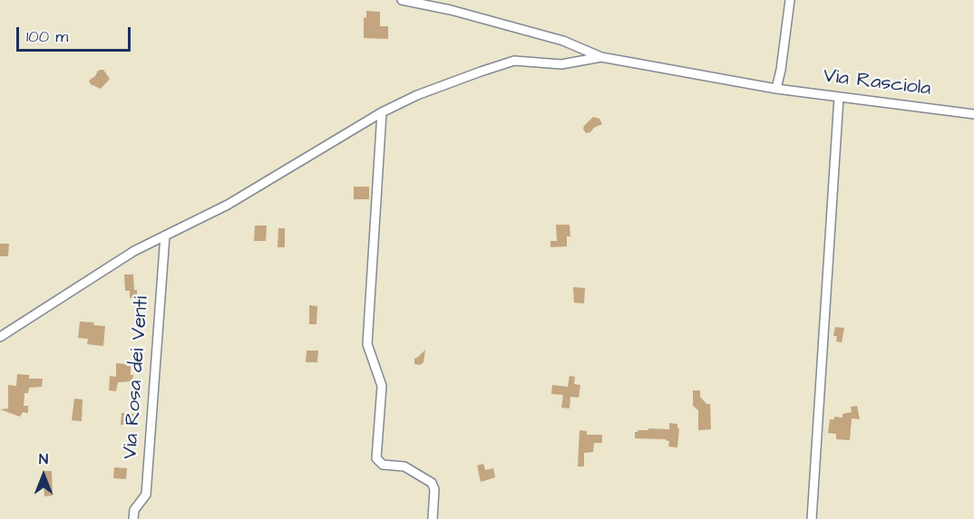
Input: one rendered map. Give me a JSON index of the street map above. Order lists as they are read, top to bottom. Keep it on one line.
{"streets":{"street":["Via Rasciola","Via Rosa dei Venti"]},"scale_bar":"100 m","north":"top"}
